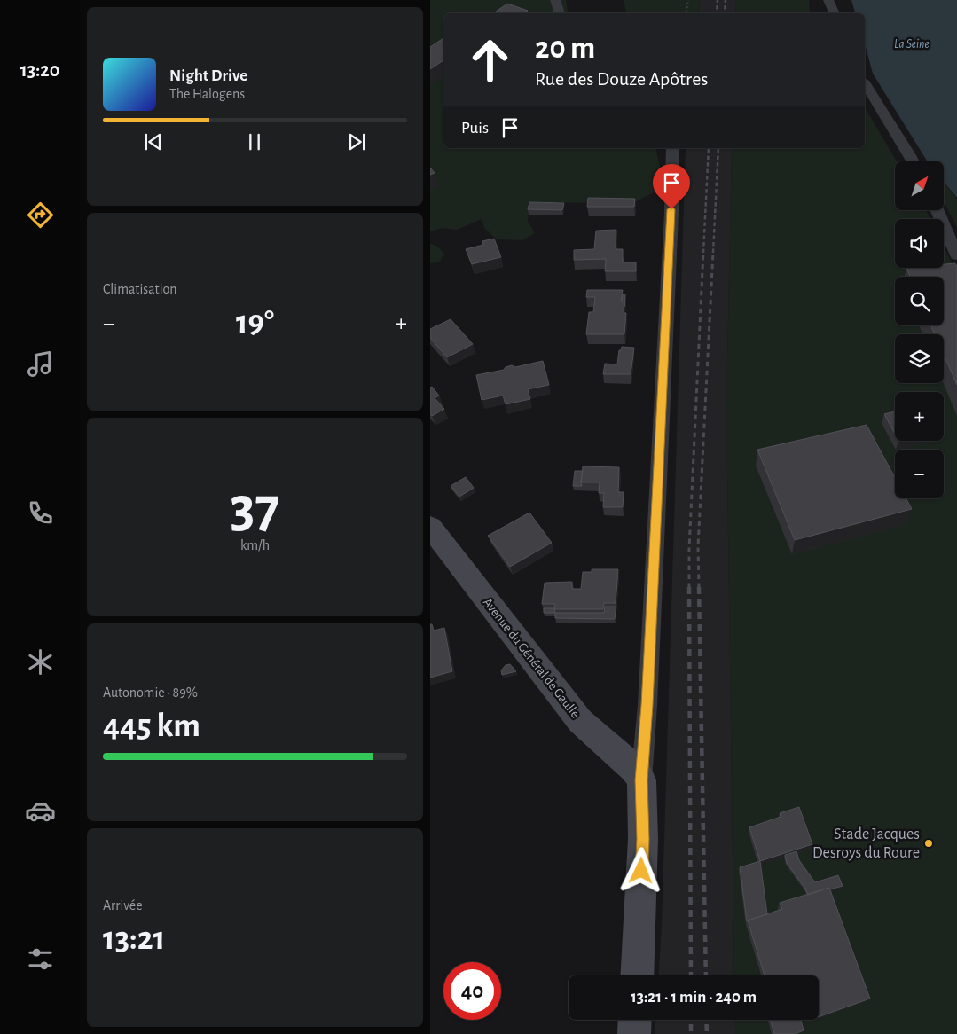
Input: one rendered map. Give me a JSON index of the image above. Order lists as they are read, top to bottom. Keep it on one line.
{"streets":{"street":["Avenue du Général de Gaulle"]},"water":["La Seine"],"places":["Stade Jacques Desroys du Roure"],"north":"top right","page":{"tabs":"13:20","turn":["20 m","Rue des Douze Apôtres"],"song":["Night Drive","The Halogens"],"then":"Puis","map_buttons":["+","−"],"tile":["Climatisation",["37","km/h"],["Autonomie · 89%","445 km"],["Arrivée","13:21"]],"heat":["−","19°","+"],"limit":"40","trip":"13:21 · 1 min · 240 m"}}
